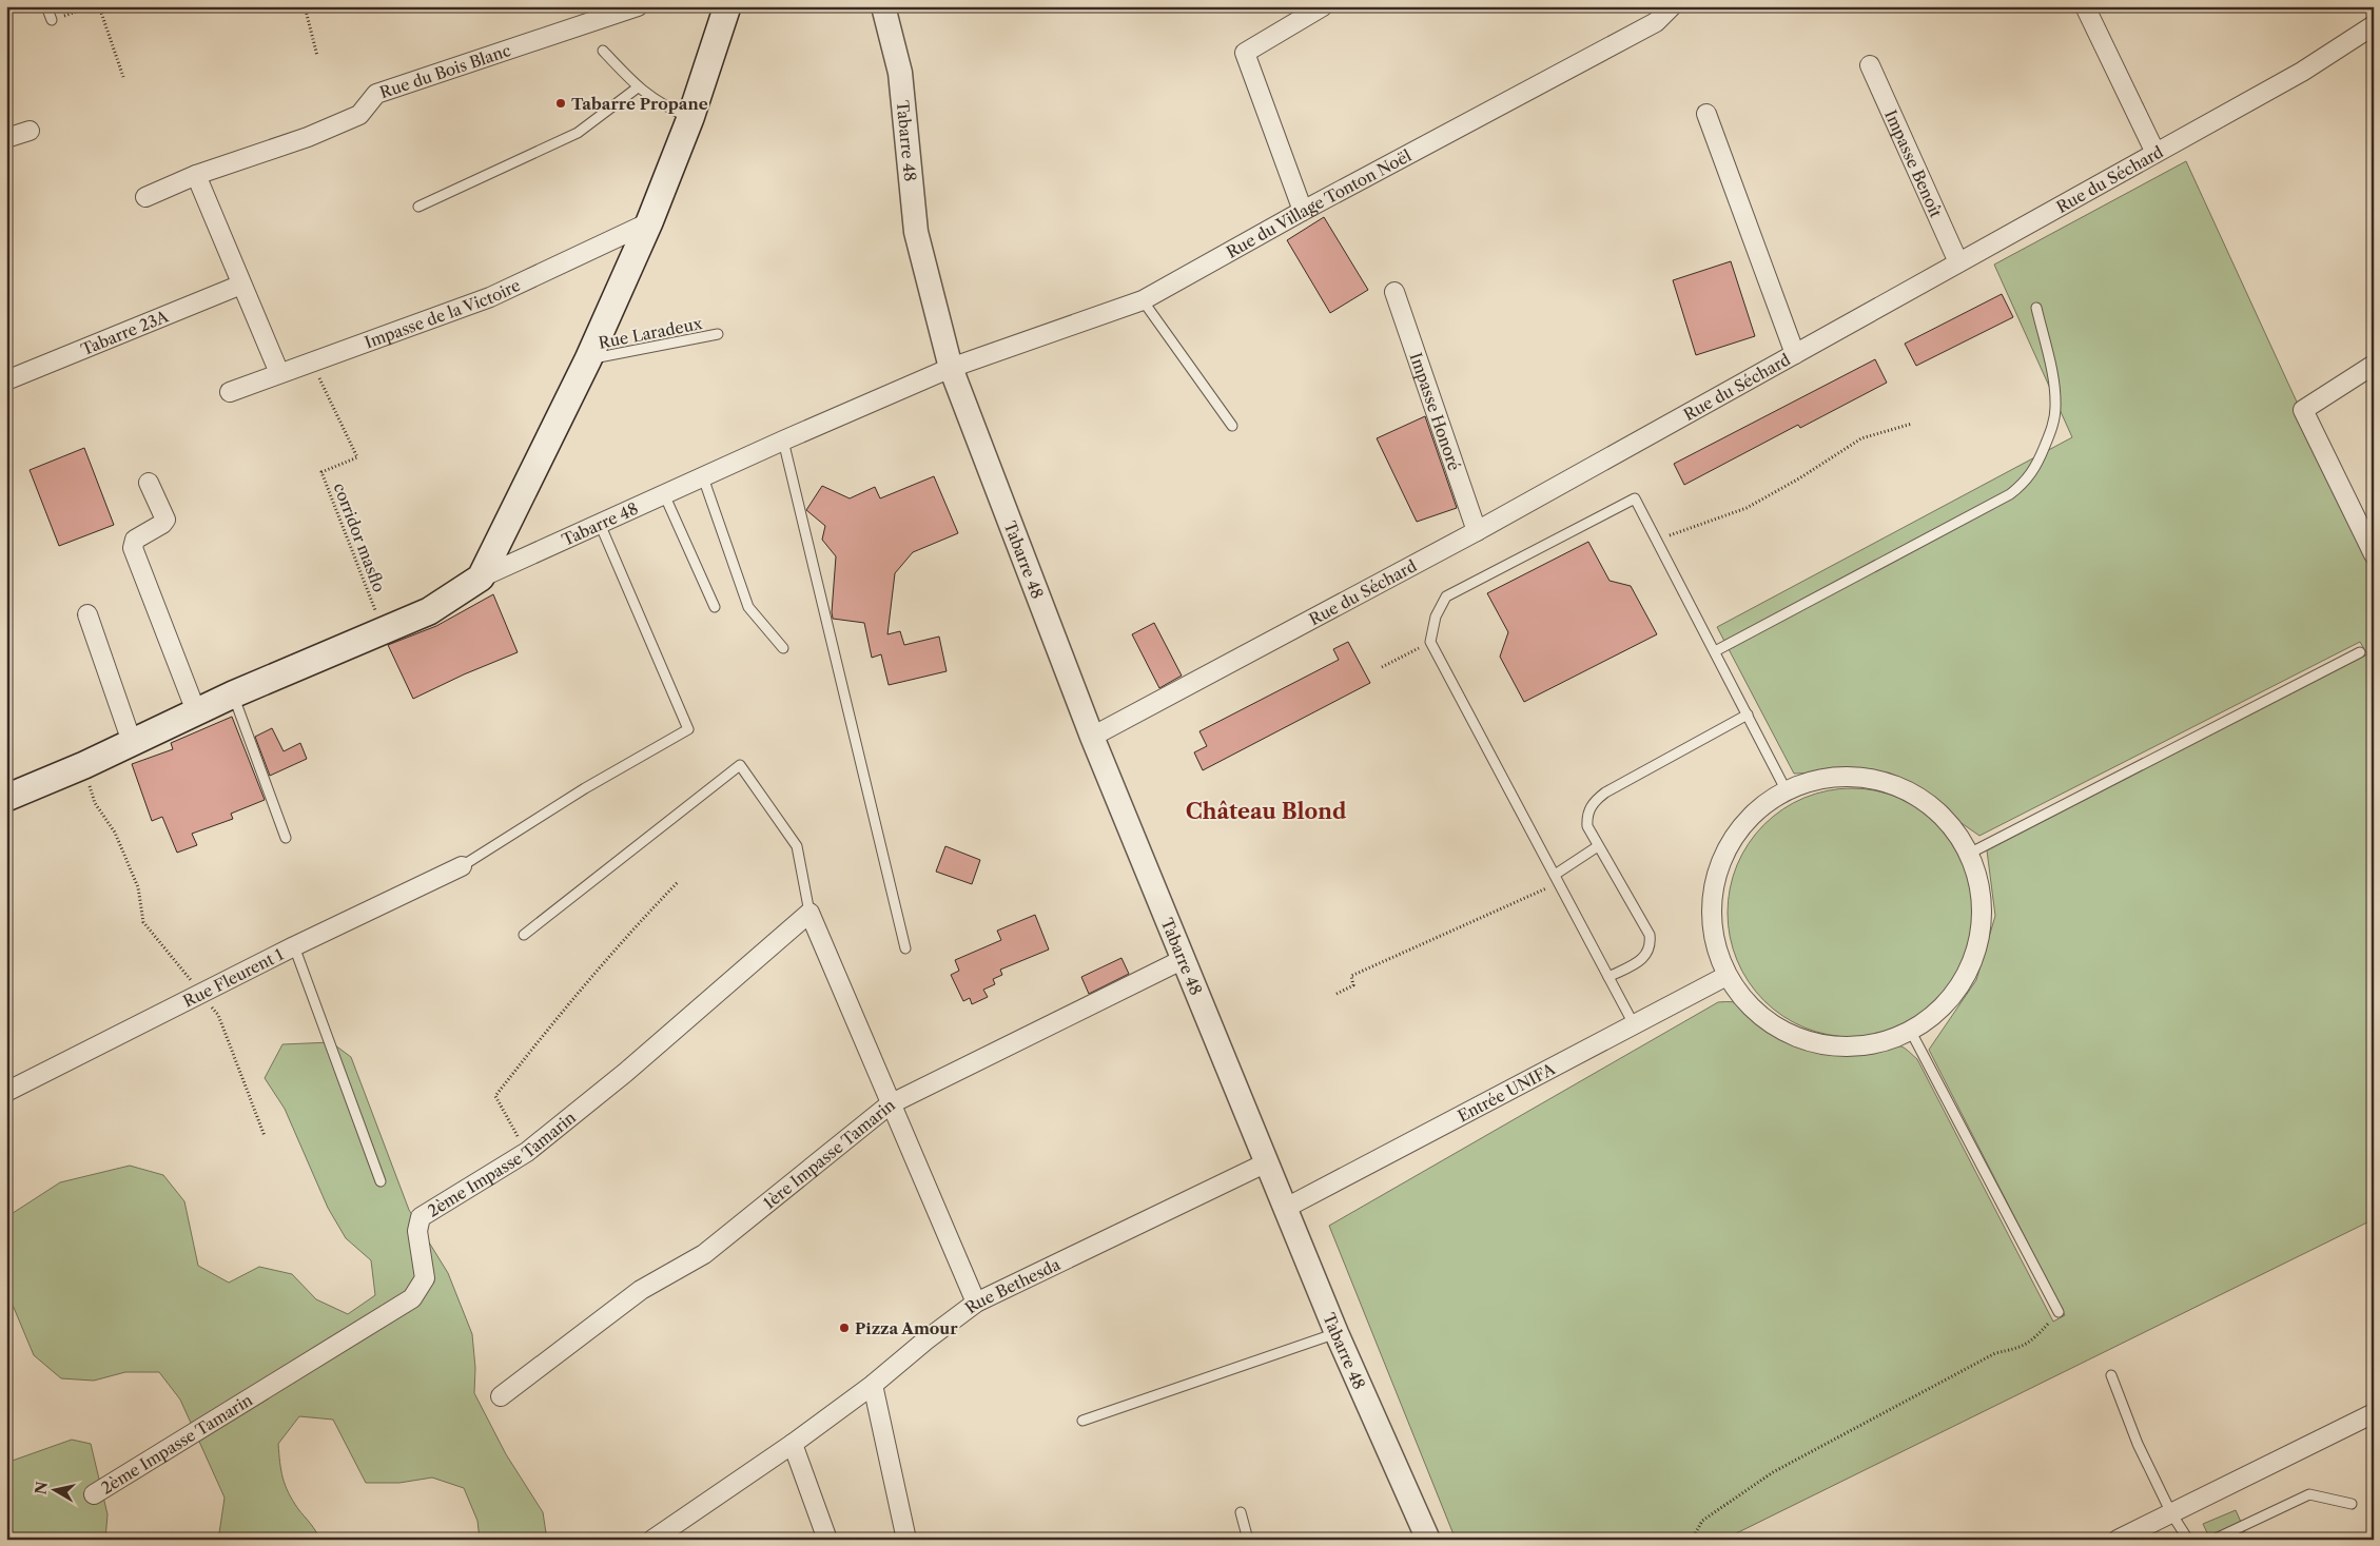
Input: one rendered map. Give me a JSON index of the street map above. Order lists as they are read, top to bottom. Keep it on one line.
{"streets":{"street":["Rue du Bois Blanc","Tabarre 48","Impasse Benoît","Rue du Séchard","Rue du Village Tonton Noël","Impasse de la Victoire","Tabarre 23A","Impasse Honoré","Rue Fleurent 1","Entrée UNIFA","1ère Impasse Tamarin","2ème Impasse Tamarin","Rue Bethesda"],"lane":["Rue Laradeux"],"path":["corridor masflo"]},"crossings":[["Tabarre 48","Rue du Séchard"],["Tabarre 48","Rue du Village Tonton Noël"],["Tabarre 48","Entrée UNIFA"],["Tabarre 48","1ère Impasse Tamarin"],["Tabarre 48","Rue Bethesda"],["Impasse Benoît","Rue du Séchard"],["Rue du Séchard","Impasse Honoré"],["Impasse de la Victoire","corridor masflo"]],"districts":["Château Blond"],"places":["Tabarre Propane","Pizza Amour"],"north":"left"}
